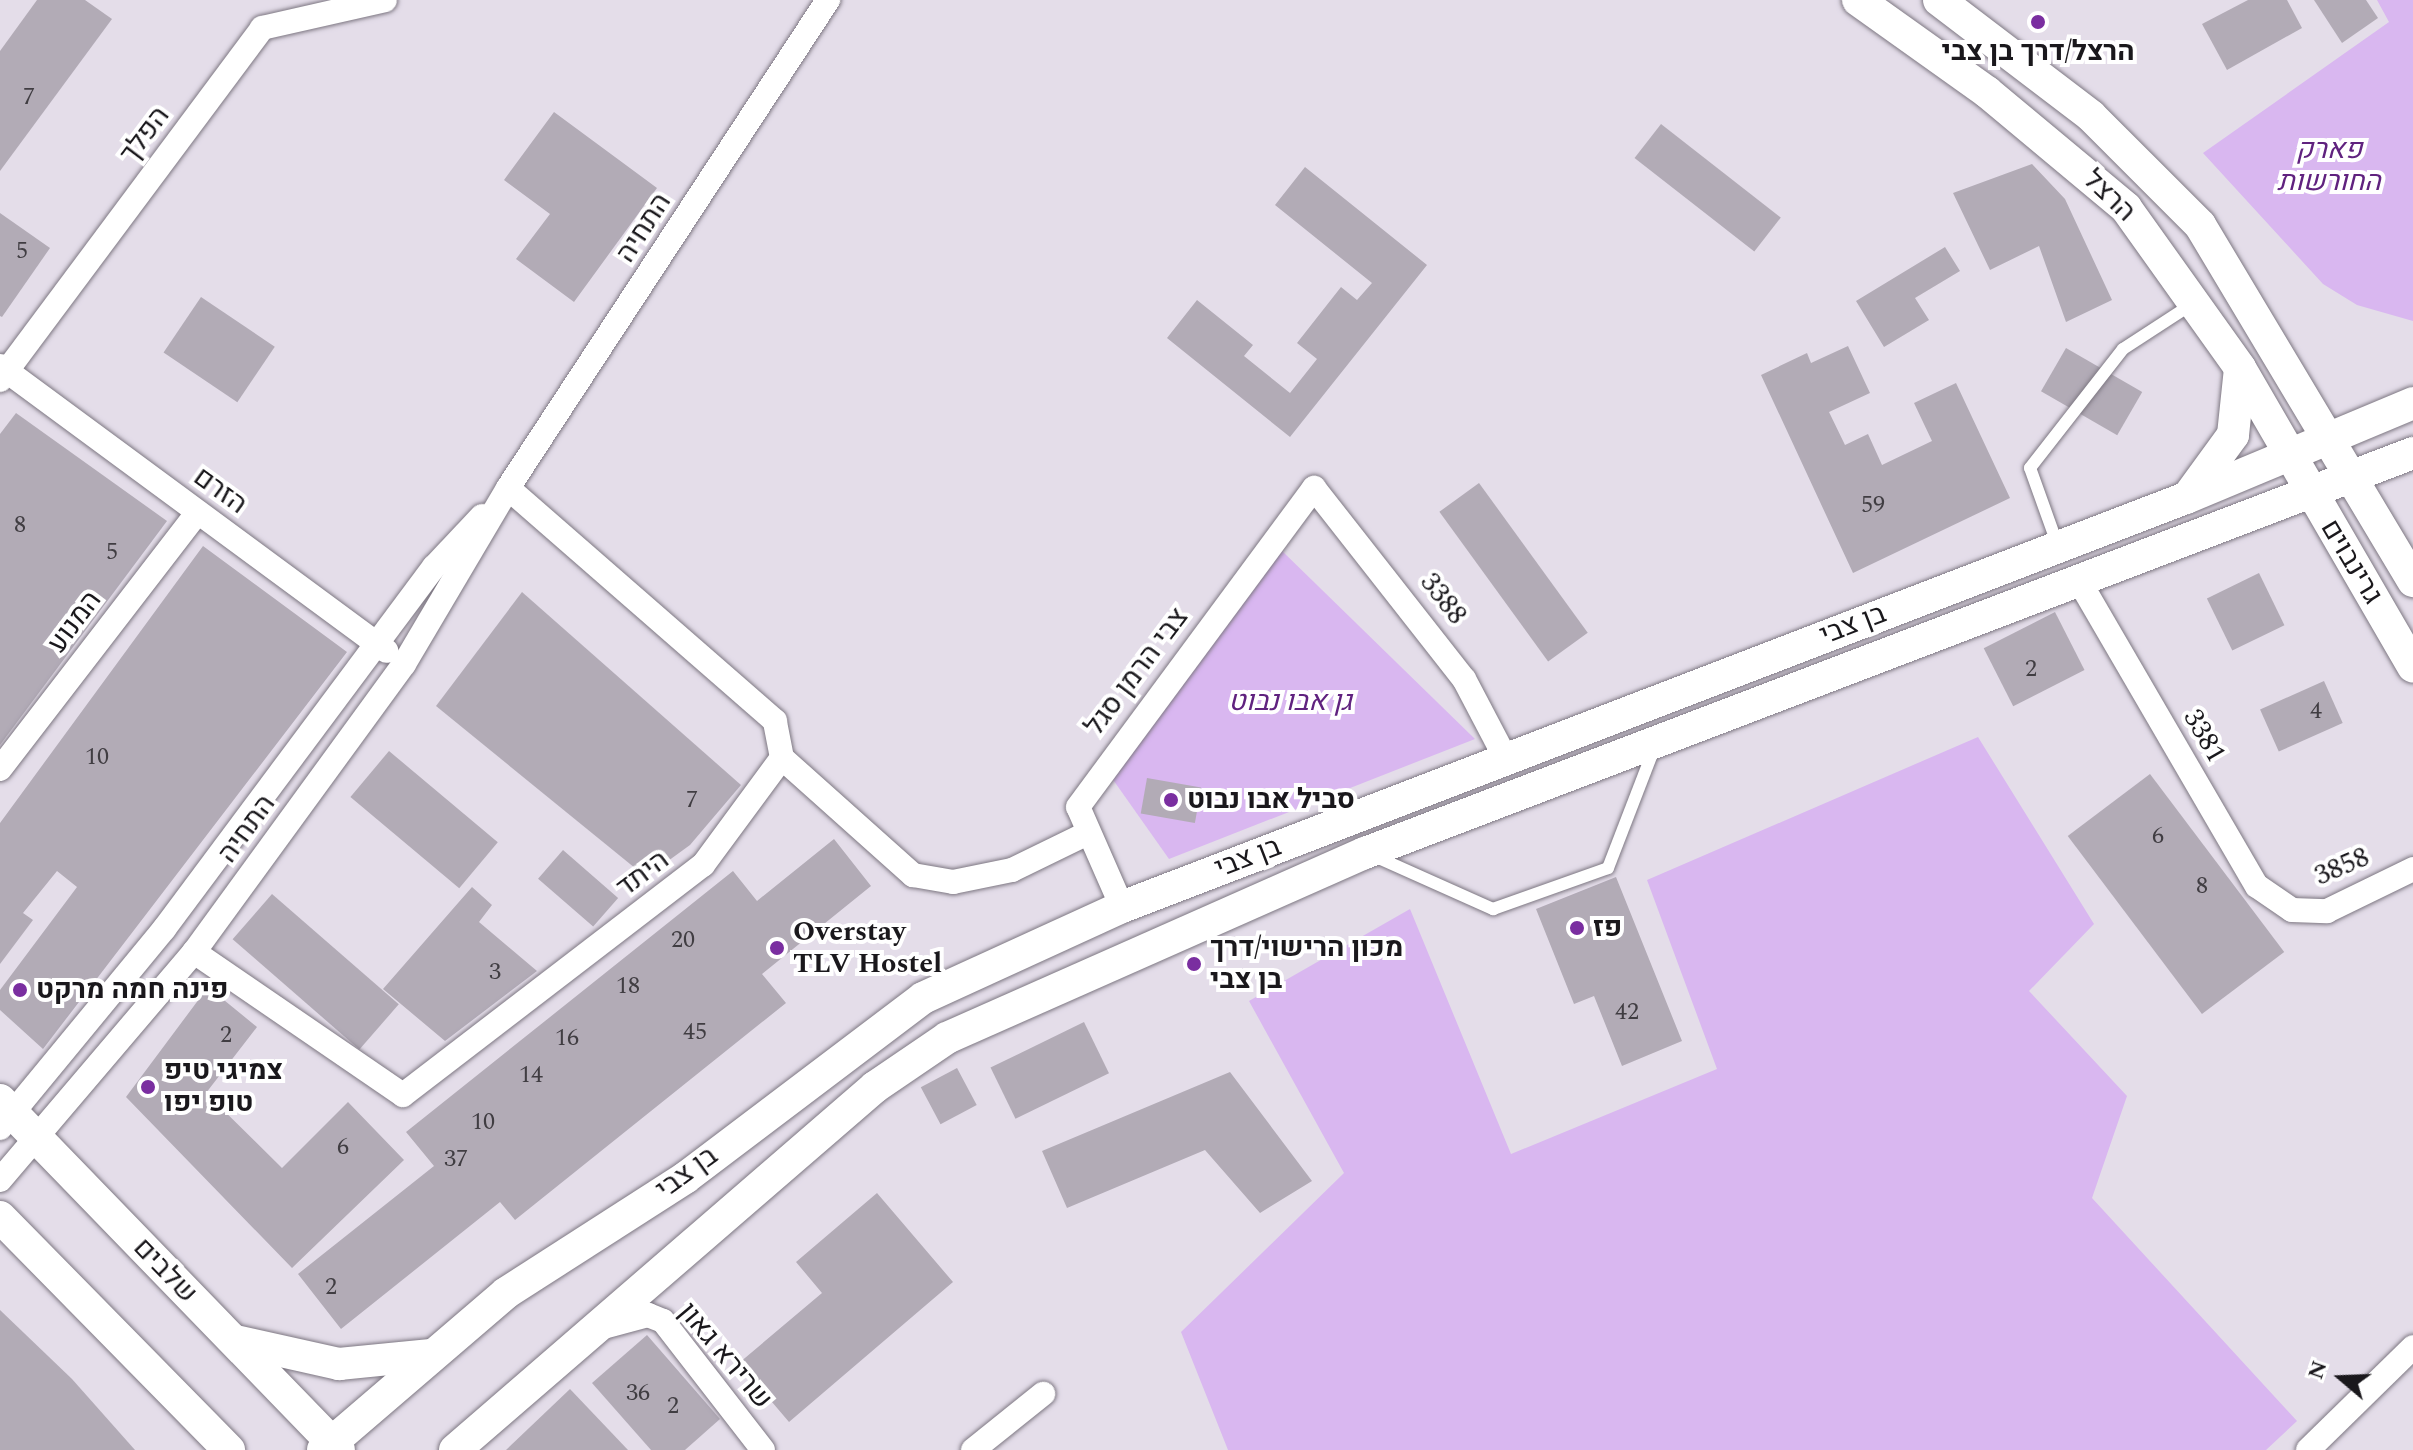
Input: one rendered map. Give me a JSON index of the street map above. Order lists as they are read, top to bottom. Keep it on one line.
{"streets":{"main road":["הרצל","גרינבוים","בן צבי","שלבים"],"street":["הפלך","התחיה","הזרם","3388","המנוע","צבי הרמן סגל","3381","3858","היתד","שרירא גאון"]},"crossings":[["הפלך","הזרם"],["הרצל","גרינבוים"],["הרצל","בן צבי"],["התחיה","הזרם"],["התחיה","היתד"],["התחיה","שלבים"],["הזרם","המנוע"],["גרינבוים","בן צבי"],["3388","בן צבי"],["3388","צבי הרמן סגל"],["בן צבי","צבי הרמן סגל"],["בן צבי","3381"],["בן צבי","שלבים"],["בן צבי","שרירא גאון"],["3381","3858"]],"parks":["פארק החורשות","גן אבו נבוט"],"places":["הרצל/דרך בן צבי","סביל אבו נבוט","פז","Overstay TLV Hostel","מכון הרישוי/דרך בן צבי","פינה חמה מרקט","צמיגי טיפ טופ יפו"],"house_numbers":["7","5","59","8","5","2","4","10","7","6","8","20","3","18","42","45","2","16","14","10","6","37","2","36","2"],"north":"left"}
